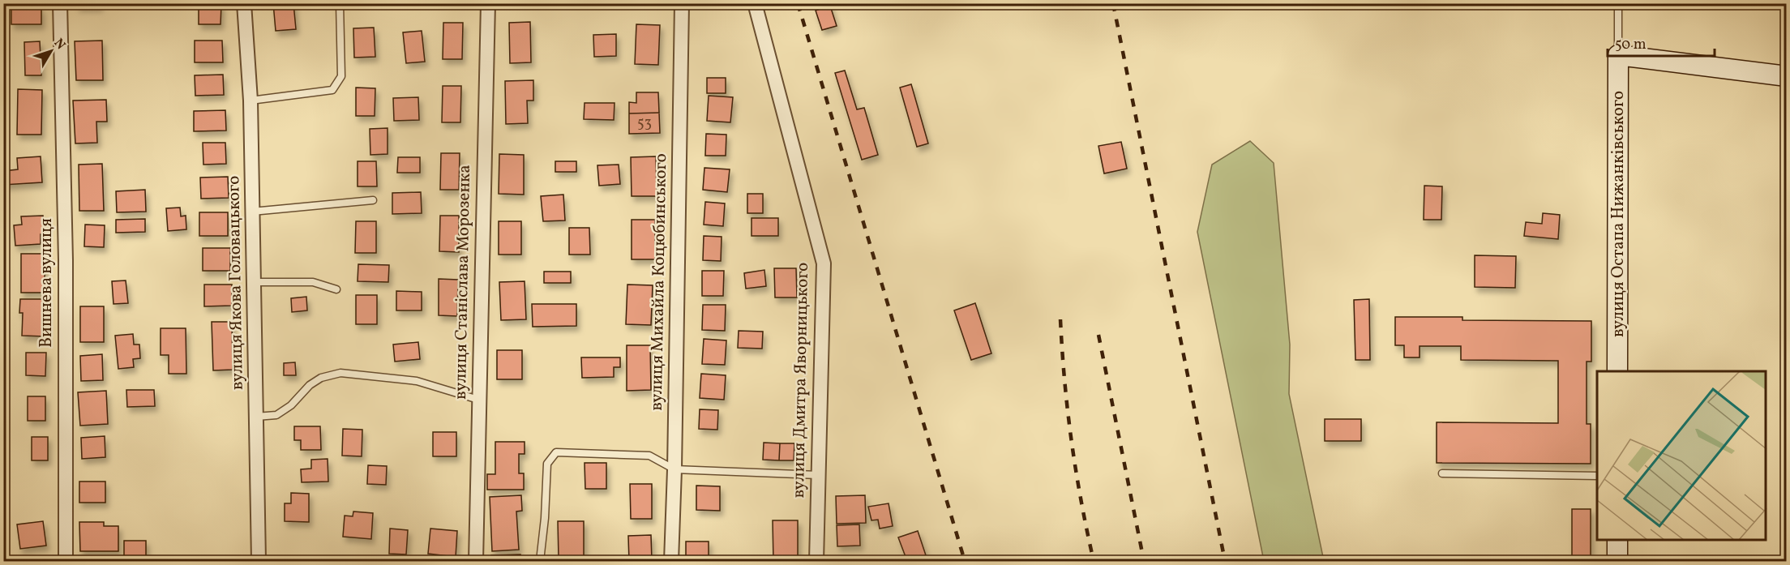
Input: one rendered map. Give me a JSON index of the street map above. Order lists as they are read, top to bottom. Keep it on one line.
{"streets":{"main road":["вулиця Остапа Нижанківського"],"street":["вулиця Станіслава Морозенка","вулиця Михайла Коцюбинського","Вишнева вулиця","вулиця Якова Головацького","вулиця Дмитра Яворницького"]},"house_numbers":["53"],"scale_bar":"50 m","north":"top right"}
